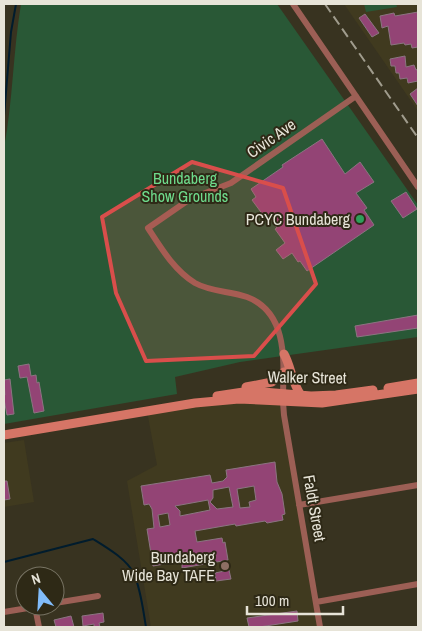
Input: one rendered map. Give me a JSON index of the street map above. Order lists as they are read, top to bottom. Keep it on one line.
{"streets":{"main road":["Walker Street"],"street":["Civic Ave","Faldt Street"]},"crossings":[["Civic Ave","Faldt Street"],["Walker Street","Faldt Street"]],"parks":["Bundaberg Show Grounds"],"places":["PCYC Bundaberg","Bundaberg Wide Bay TAFE"],"scale_bar":"100 m","north":"top"}
